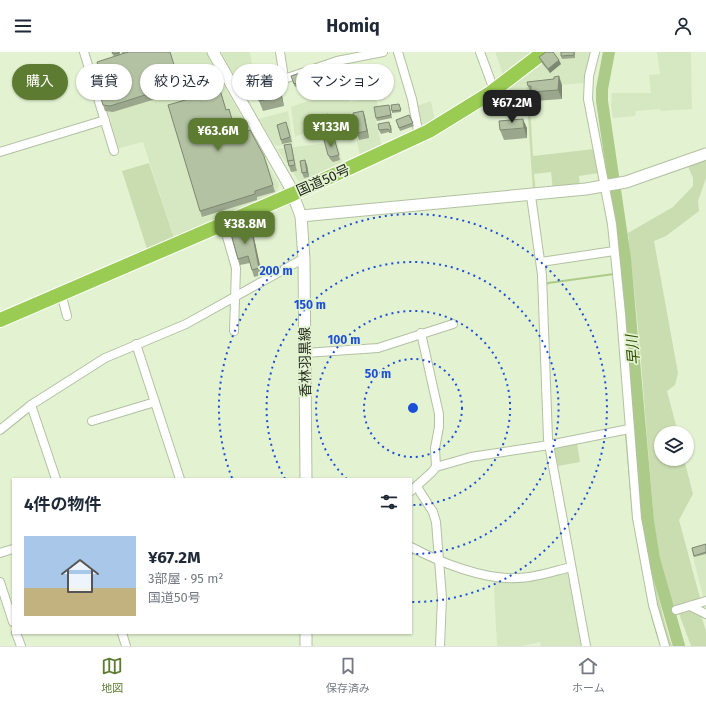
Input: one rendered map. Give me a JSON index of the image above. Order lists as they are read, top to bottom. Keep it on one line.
{"streets":{"highway":["国道50号"],"main road":["香林羽黒線"]},"crossings":[["国道50号","香林羽黒線"]],"water":["早川"],"page":{"header":"Homiq","chip":["購入","賃貸","絞り込み","新着","マンション"],"price":["¥67.2M","¥133M","¥63.6M","¥38.8M"],"heading":"4件の物件","list":[{"name":"¥67.2M","note":"3部屋 · 95 m² · 国道50号"}],"tabs":["地図","保存済み","ホーム"]},"rings":["200 m","150 m","100 m","50 m"]}
